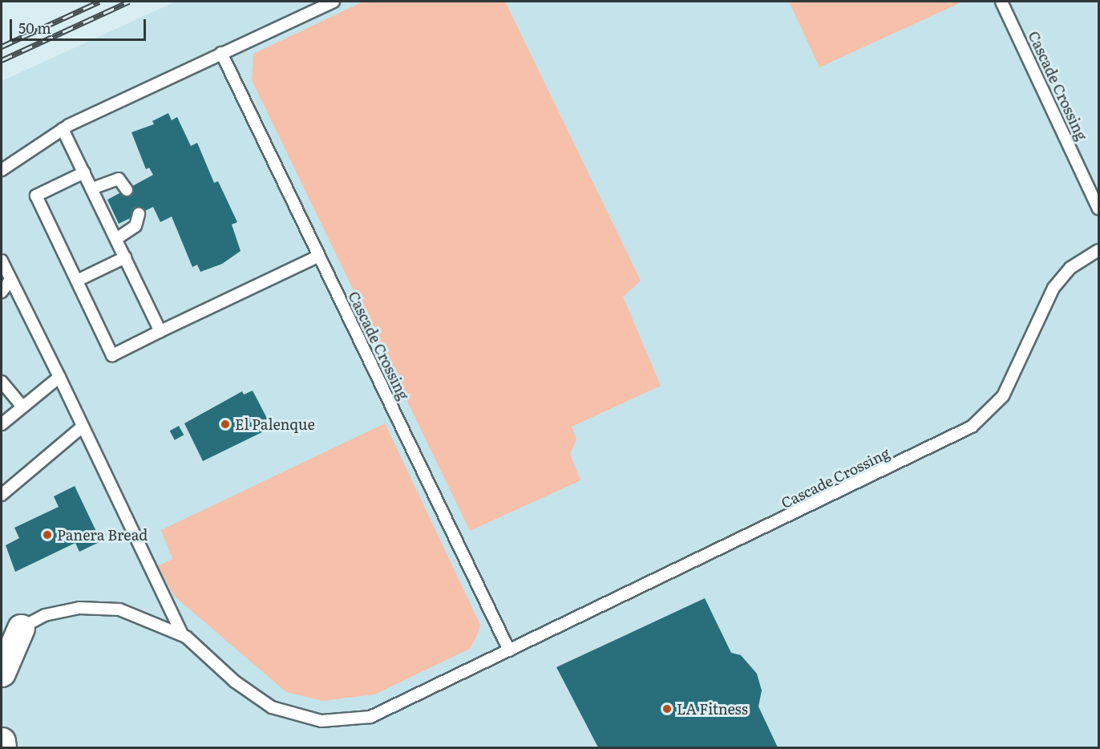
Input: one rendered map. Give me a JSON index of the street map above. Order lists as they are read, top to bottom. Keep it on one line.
{"streets":{"lane":["Cascade Crossing"]},"places":["El Palenque","Panera Bread","LA Fitness"],"scale_bar":"50 m"}
